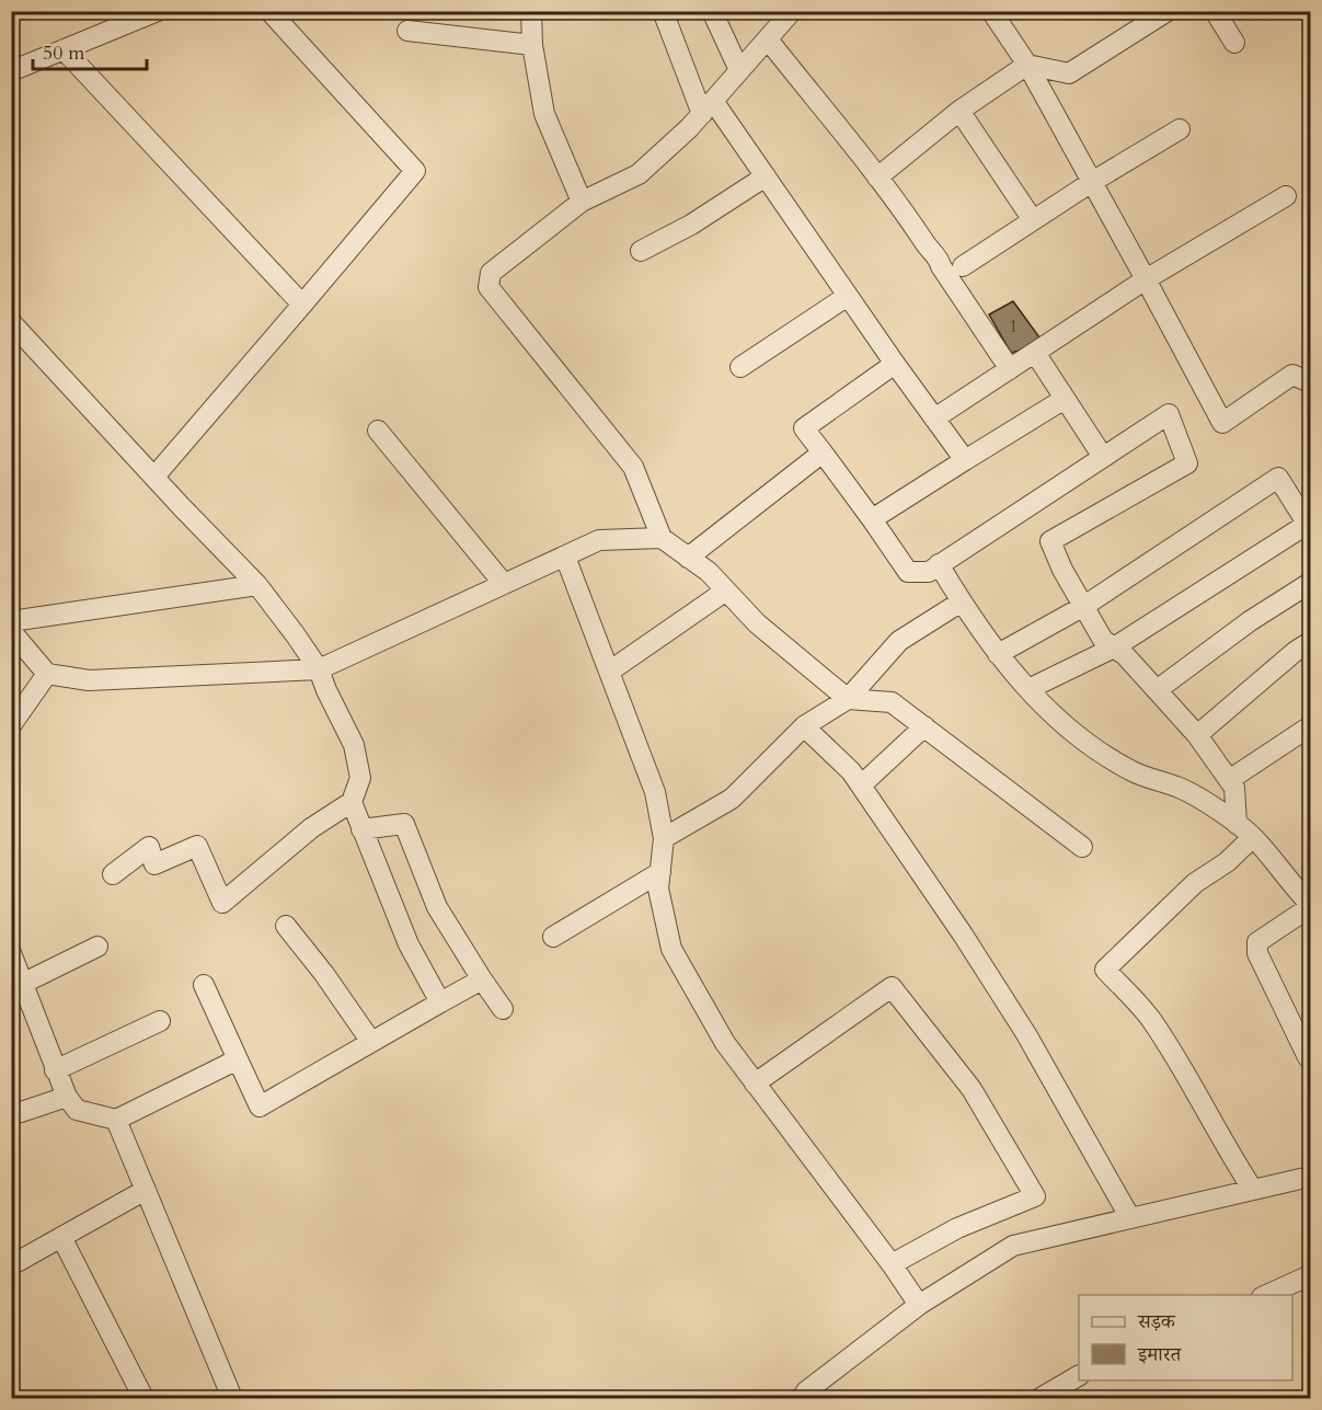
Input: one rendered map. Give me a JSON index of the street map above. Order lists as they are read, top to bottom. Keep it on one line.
{"house_numbers":["1"],"legend":["सड़क","इमारत"],"scale_bar":"50 m"}
